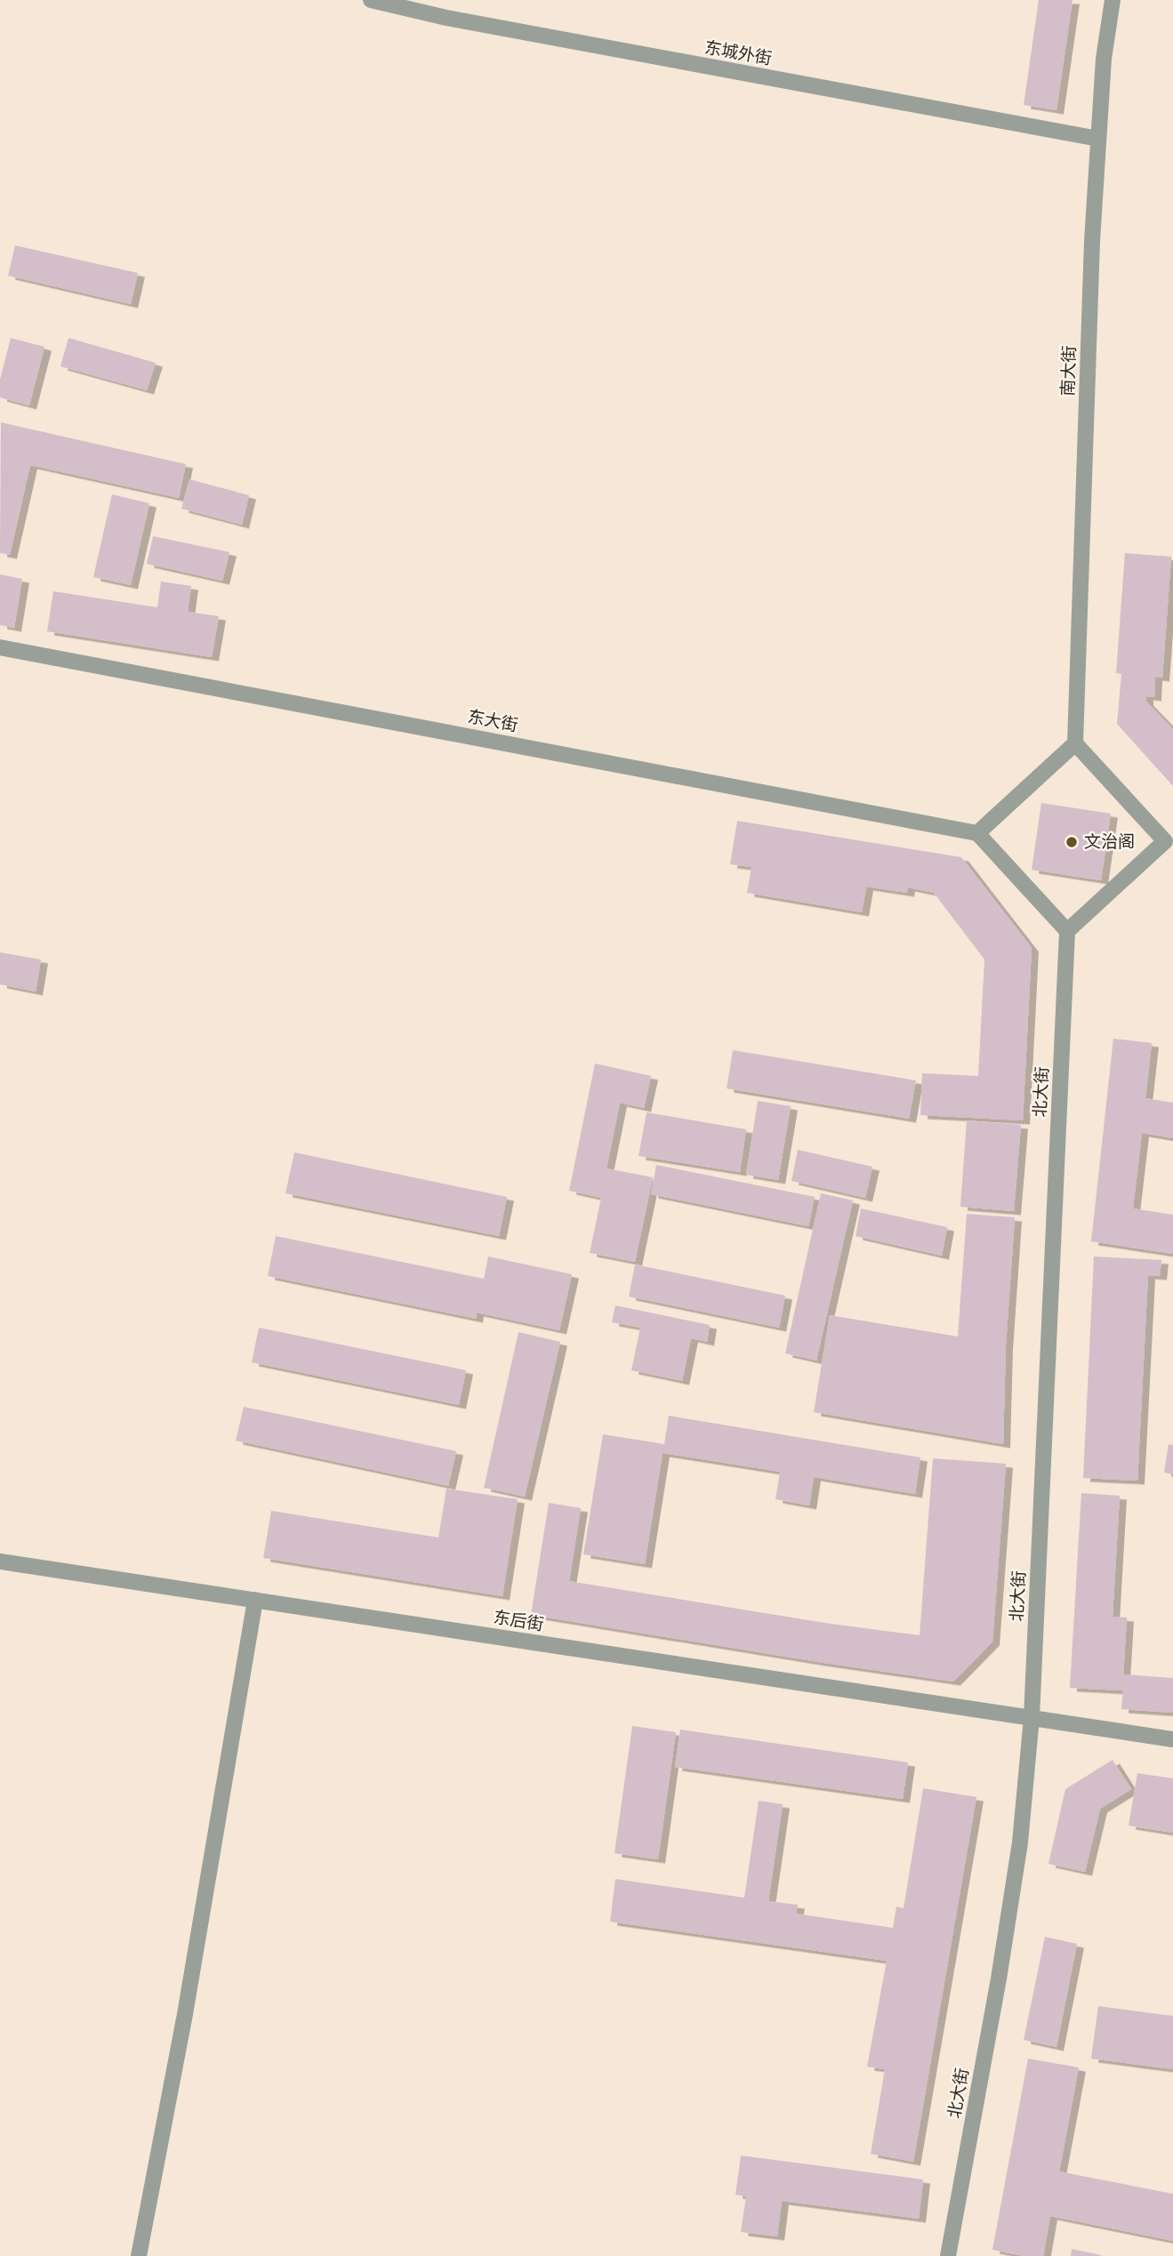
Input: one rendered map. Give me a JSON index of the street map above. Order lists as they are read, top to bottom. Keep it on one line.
{"streets":{"street":["东城外街","南大街","东大街","北大街","东后街"]},"crossings":[["东城外街","南大街"],["北大街","东后街"]],"places":["文治阁"]}
